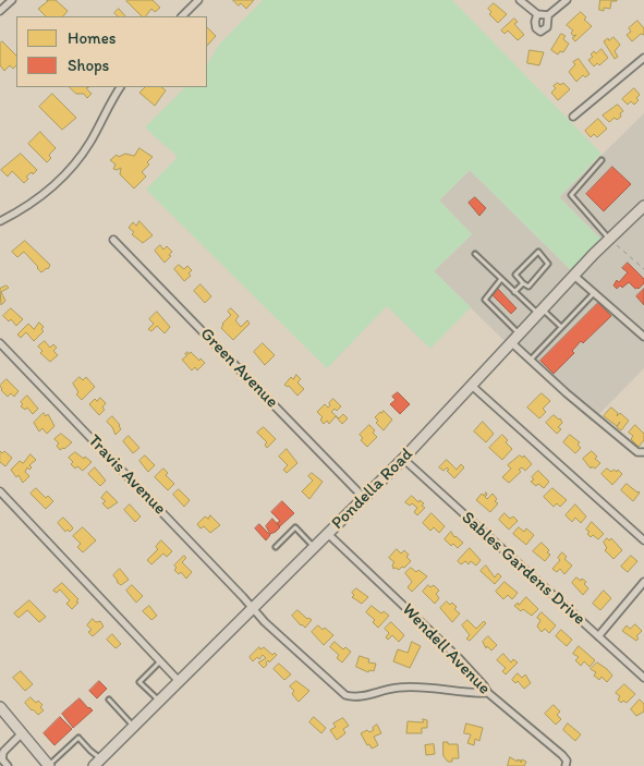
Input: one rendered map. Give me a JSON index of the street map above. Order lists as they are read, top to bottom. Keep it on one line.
{"streets":{"main road":["Pondella Road"],"street":["Green Avenue","Travis Avenue","Sables Gardens Drive","Wendell Avenue"]},"crossings":[["Green Avenue","Pondella Road"],["Travis Avenue","Pondella Road"],["Travis Avenue","Wendell Avenue"],["Pondella Road","Sables Gardens Drive"],["Pondella Road","Wendell Avenue"]],"legend":["Homes","Shops"]}
